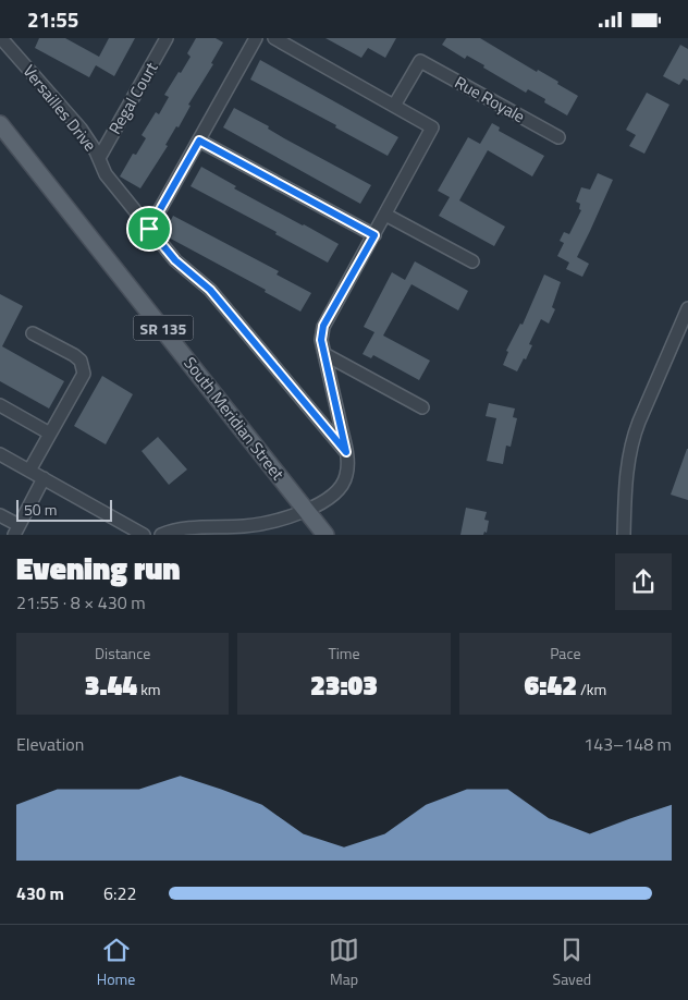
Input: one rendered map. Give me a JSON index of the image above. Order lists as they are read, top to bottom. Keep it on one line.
{"streets":{"main road":["SR 135","South Meridian Street"],"street":["Regal Court","Rue Royale","Versailles Drive"]},"crossings":[["Regal Court","Versailles Drive"]],"scale_bar":"50 m","page":{"status":"21:55","scale":"50 m","heading":["Evening run","21:55 · 8 × 430 m"],"stats":[["Distance","3.44 km"],["Time","23:03"],["Pace","6:42 /km"]],"chart":["Elevation","143–148 m"],"list":[{"name":"430 m","note":"6:22"}],"tabs":["Home","Map","Saved"]}}
